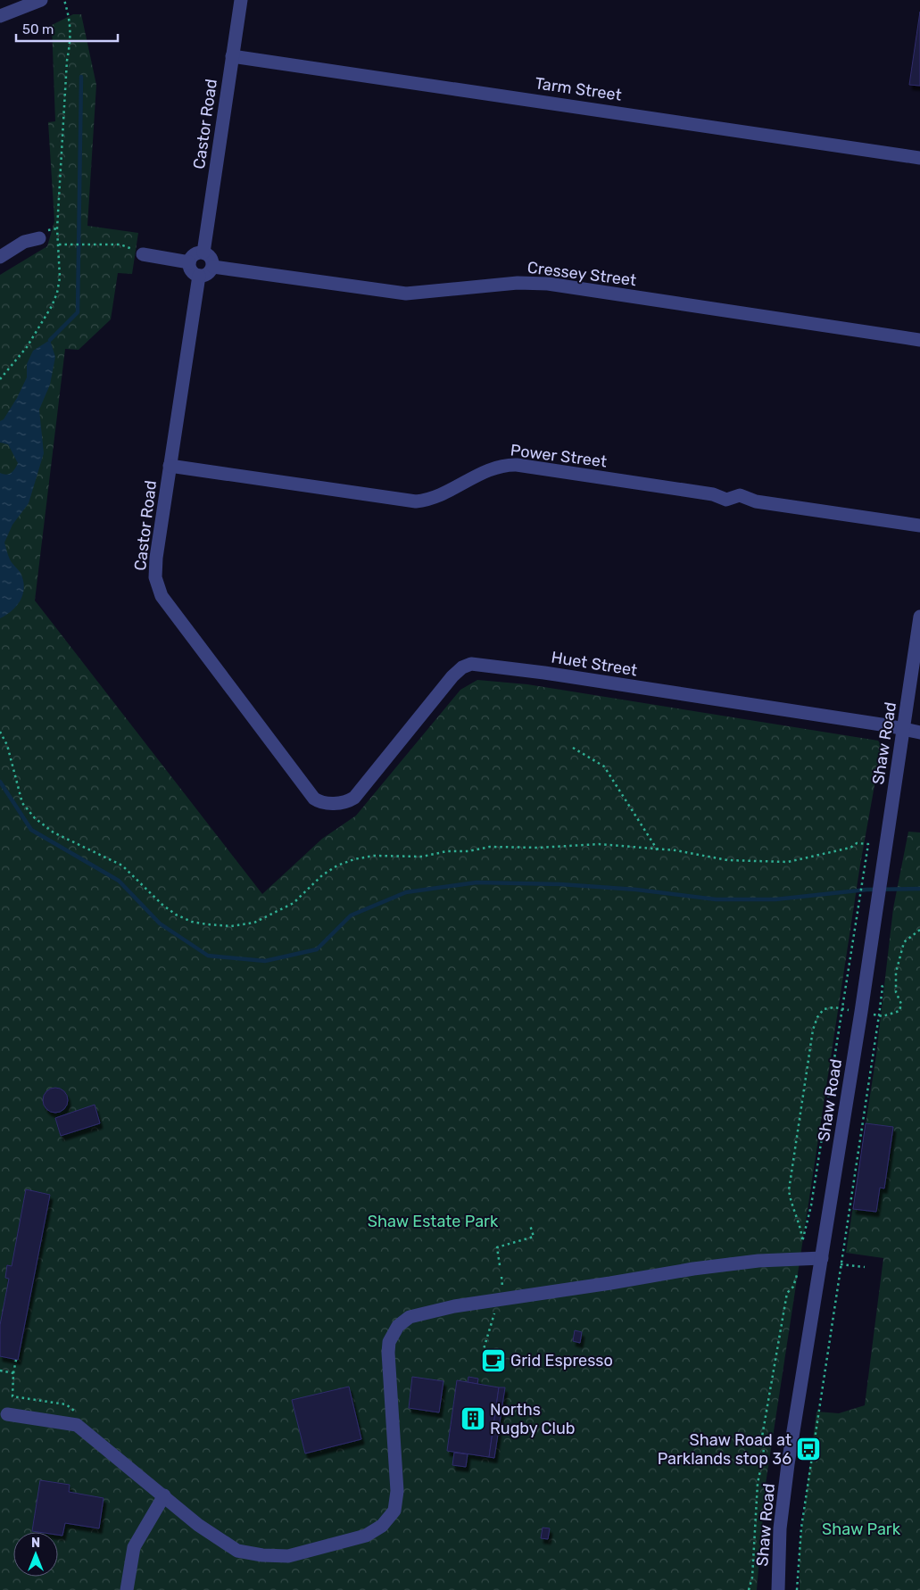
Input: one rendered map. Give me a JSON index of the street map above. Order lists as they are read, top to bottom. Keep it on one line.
{"streets":{"street":["Tarm Street","Castor Road","Cressey Street","Power Street","Huet Street","Shaw Road"]},"crossings":[["Tarm Street","Castor Road"],["Castor Road","Cressey Street"],["Castor Road","Power Street"],["Castor Road","Huet Street"],["Huet Street","Shaw Road"]],"parks":["Shaw Estate Park","Shaw Park"],"places":{"cafe":["Grid Espresso"],"building":["Norths Rugby Club"],"bus stop":["Shaw Road at Parklands stop 36"]},"scale_bar":"50 m","north":"top"}
